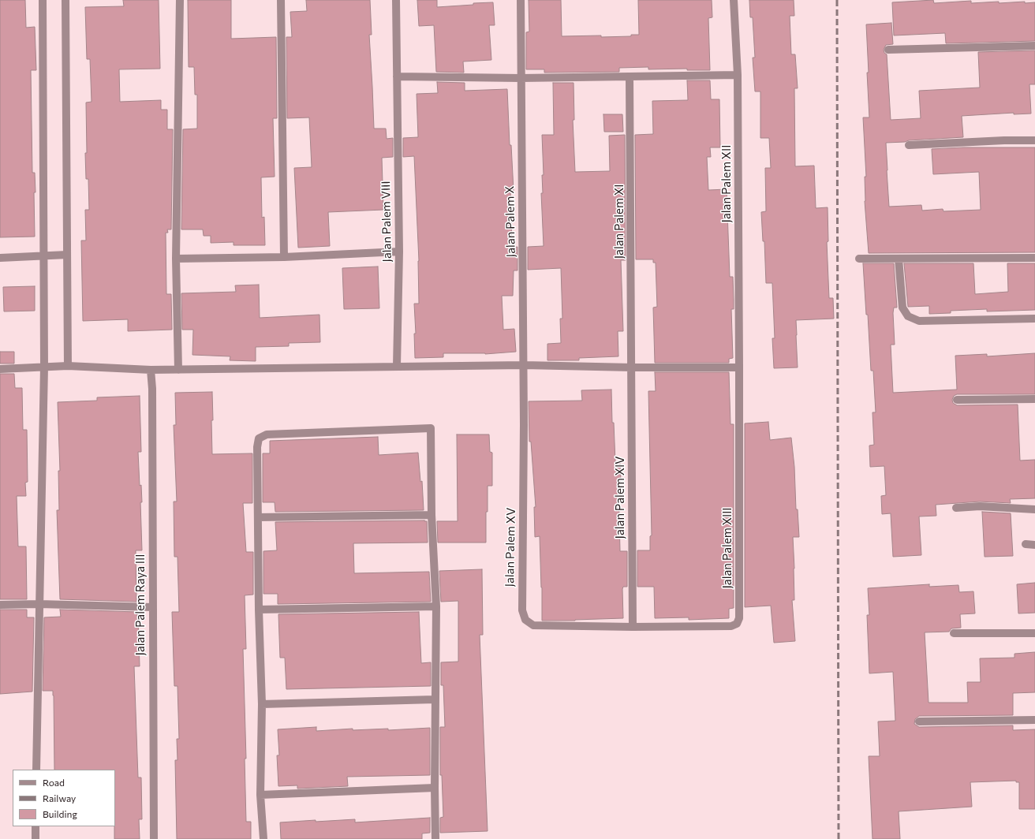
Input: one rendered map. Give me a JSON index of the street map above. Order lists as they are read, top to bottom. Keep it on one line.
{"streets":{"street":["Jalan Palem XII","Jalan Palem VIII","Jalan Palem X","Jalan Palem XI","Jalan Palem XIV","Jalan Palem XV","Jalan Palem XIII","Jalan Palem Raya III"]},"crossings":[["Jalan Palem XII","Jalan Palem XIII"],["Jalan Palem X","Jalan Palem XV"],["Jalan Palem XI","Jalan Palem XIV"],["Jalan Palem XIV","Jalan Palem XV"],["Jalan Palem XIV","Jalan Palem XIII"],["Jalan Palem XV","Jalan Palem XIII"]],"legend":["Road","Railway","Building"]}
